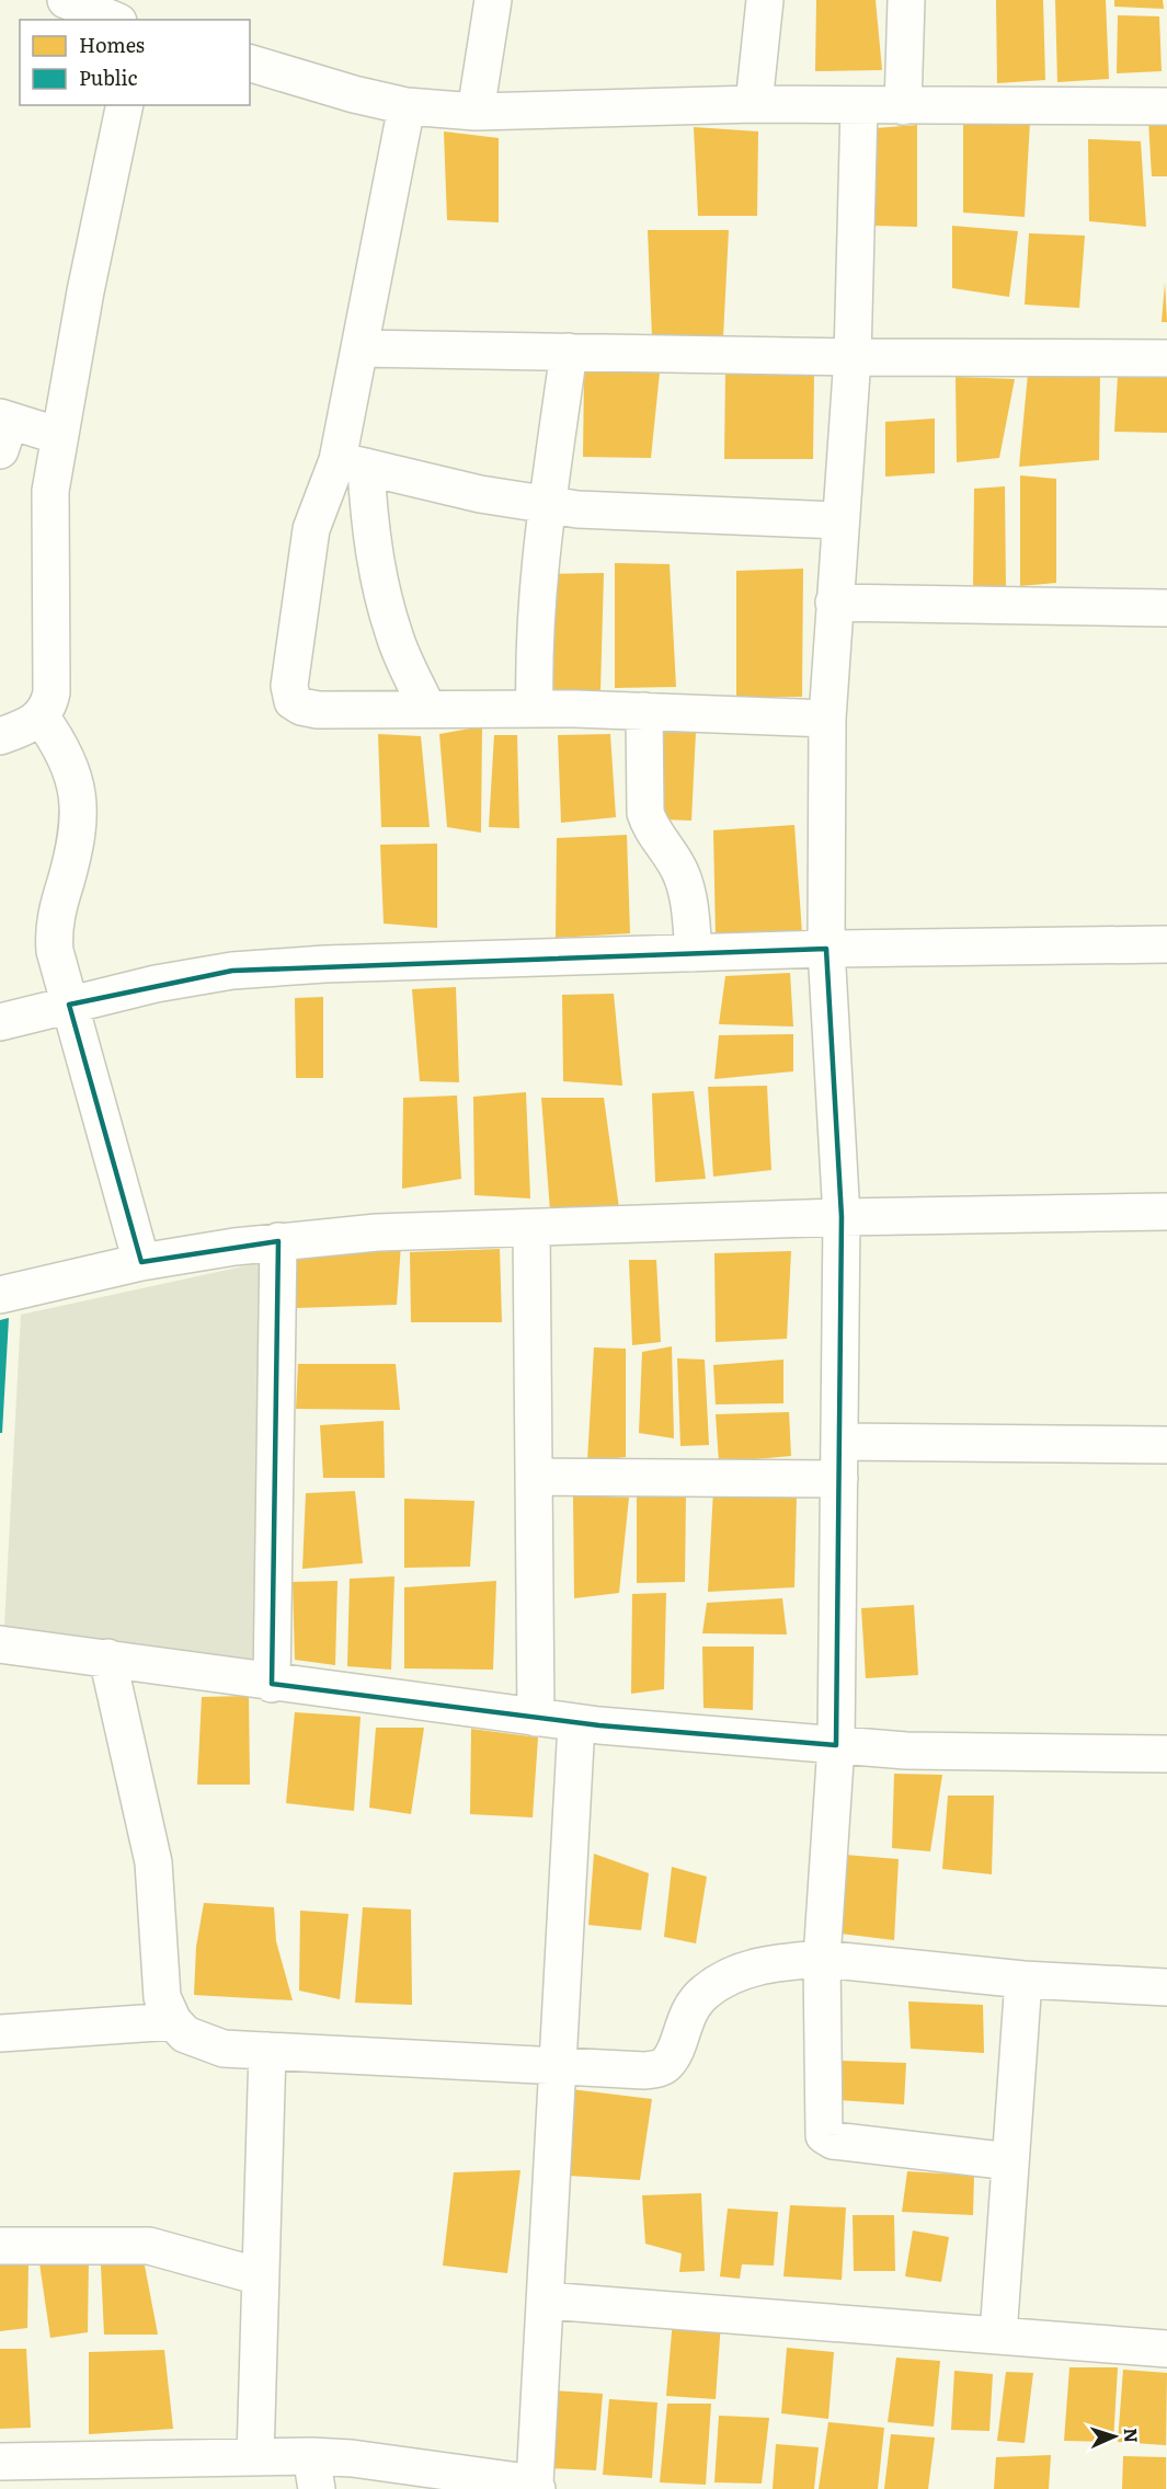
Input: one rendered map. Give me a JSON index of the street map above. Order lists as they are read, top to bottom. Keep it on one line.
{"legend":["Homes","Public"],"north":"right"}
